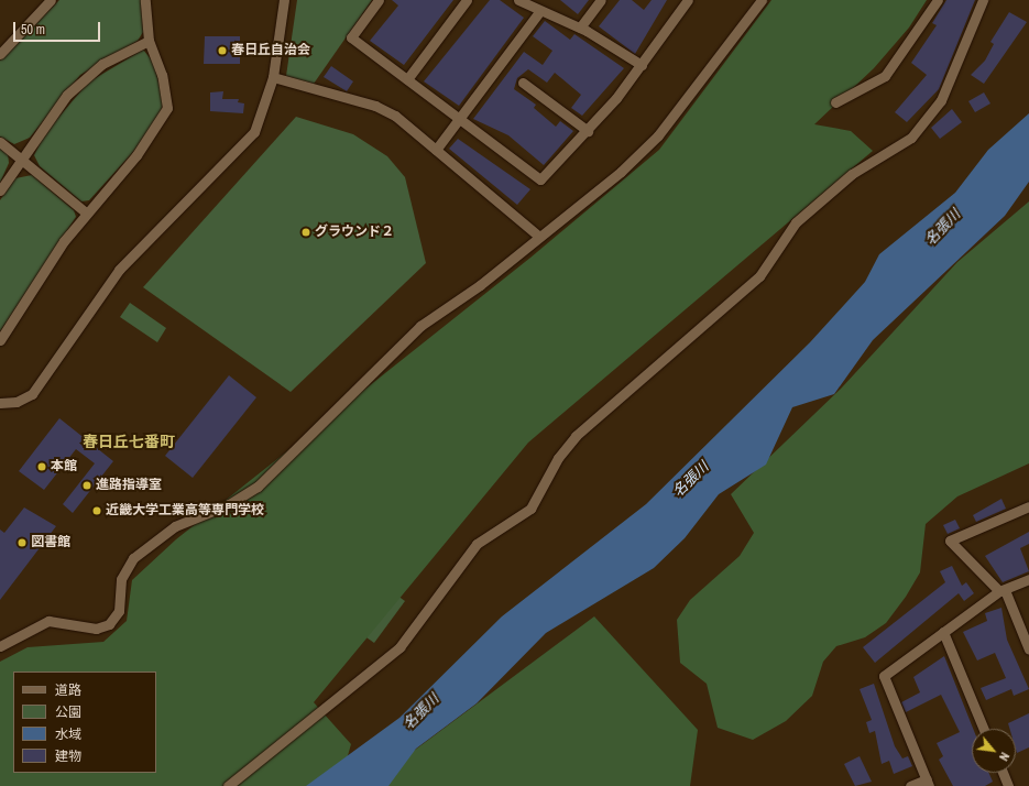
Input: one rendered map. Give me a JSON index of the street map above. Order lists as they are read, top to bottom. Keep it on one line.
{"districts":["春日丘七番町"],"water":["名張川"],"places":["春日丘自治会","グラウンド２","本館","進路指導室","近畿大学工業高等専門学校","図書館"],"legend":["道路","公園","水域","建物"],"scale_bar":"50 m","north":"bottom right"}
